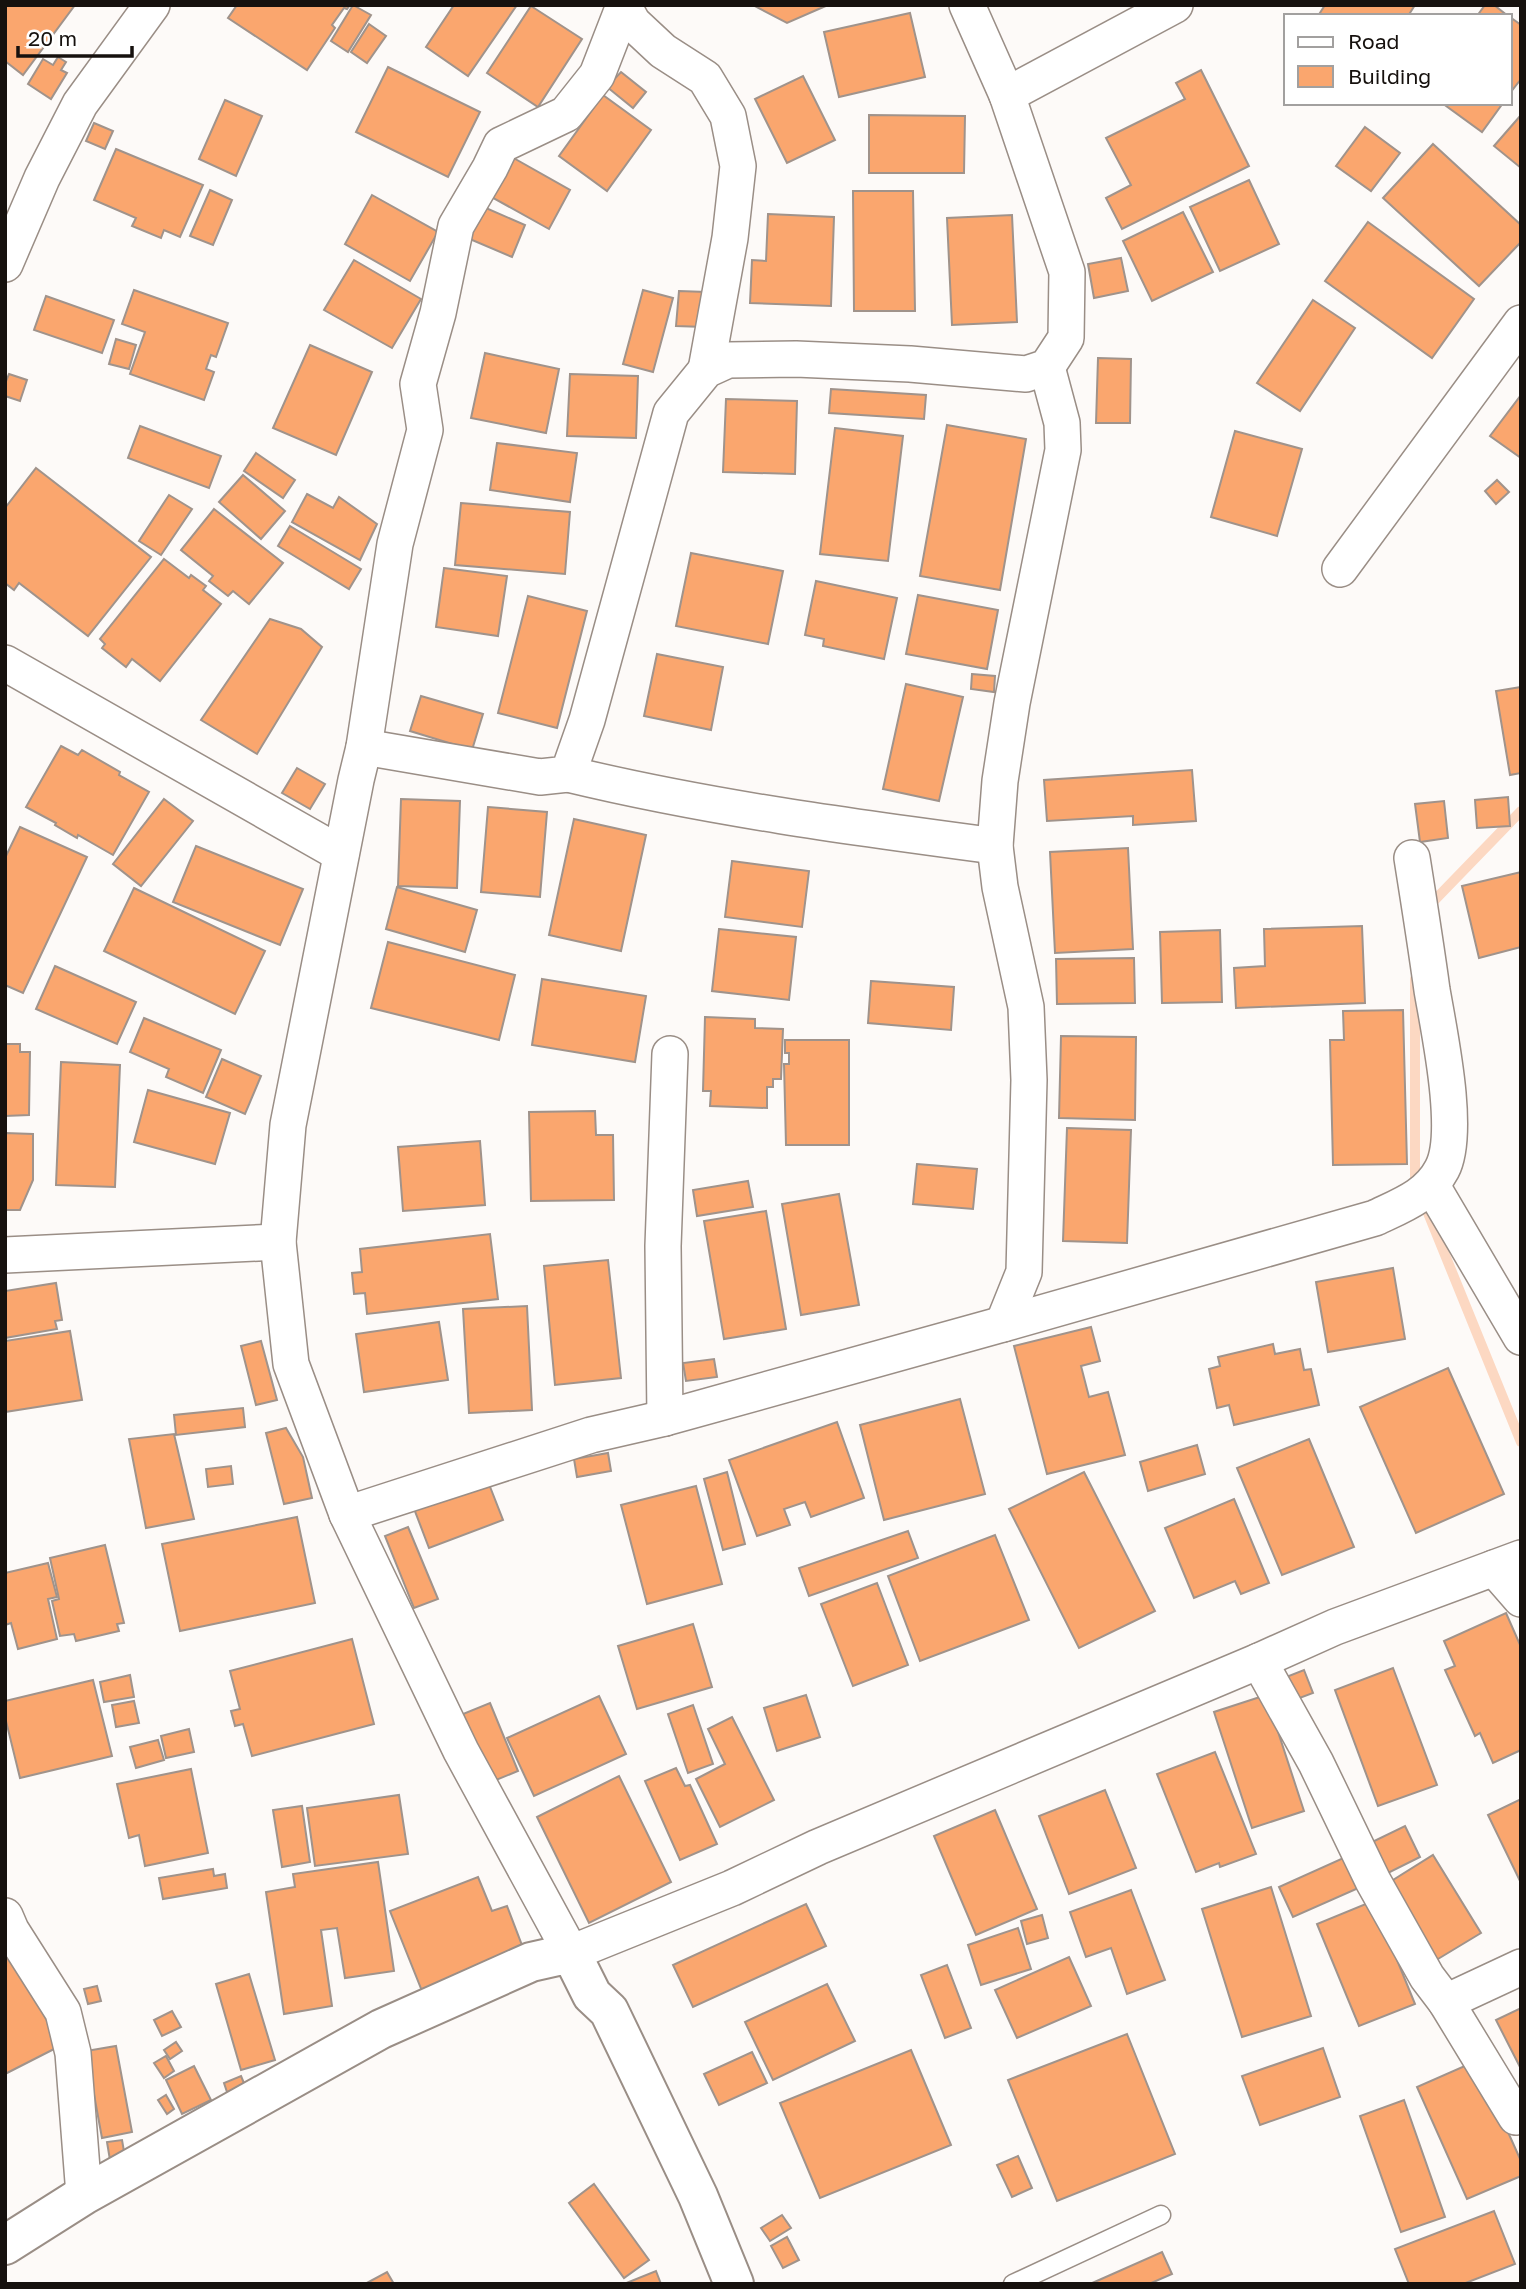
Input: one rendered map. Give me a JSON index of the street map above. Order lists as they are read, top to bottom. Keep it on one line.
{"legend":["Road","Building"],"scale_bar":"20 m"}
